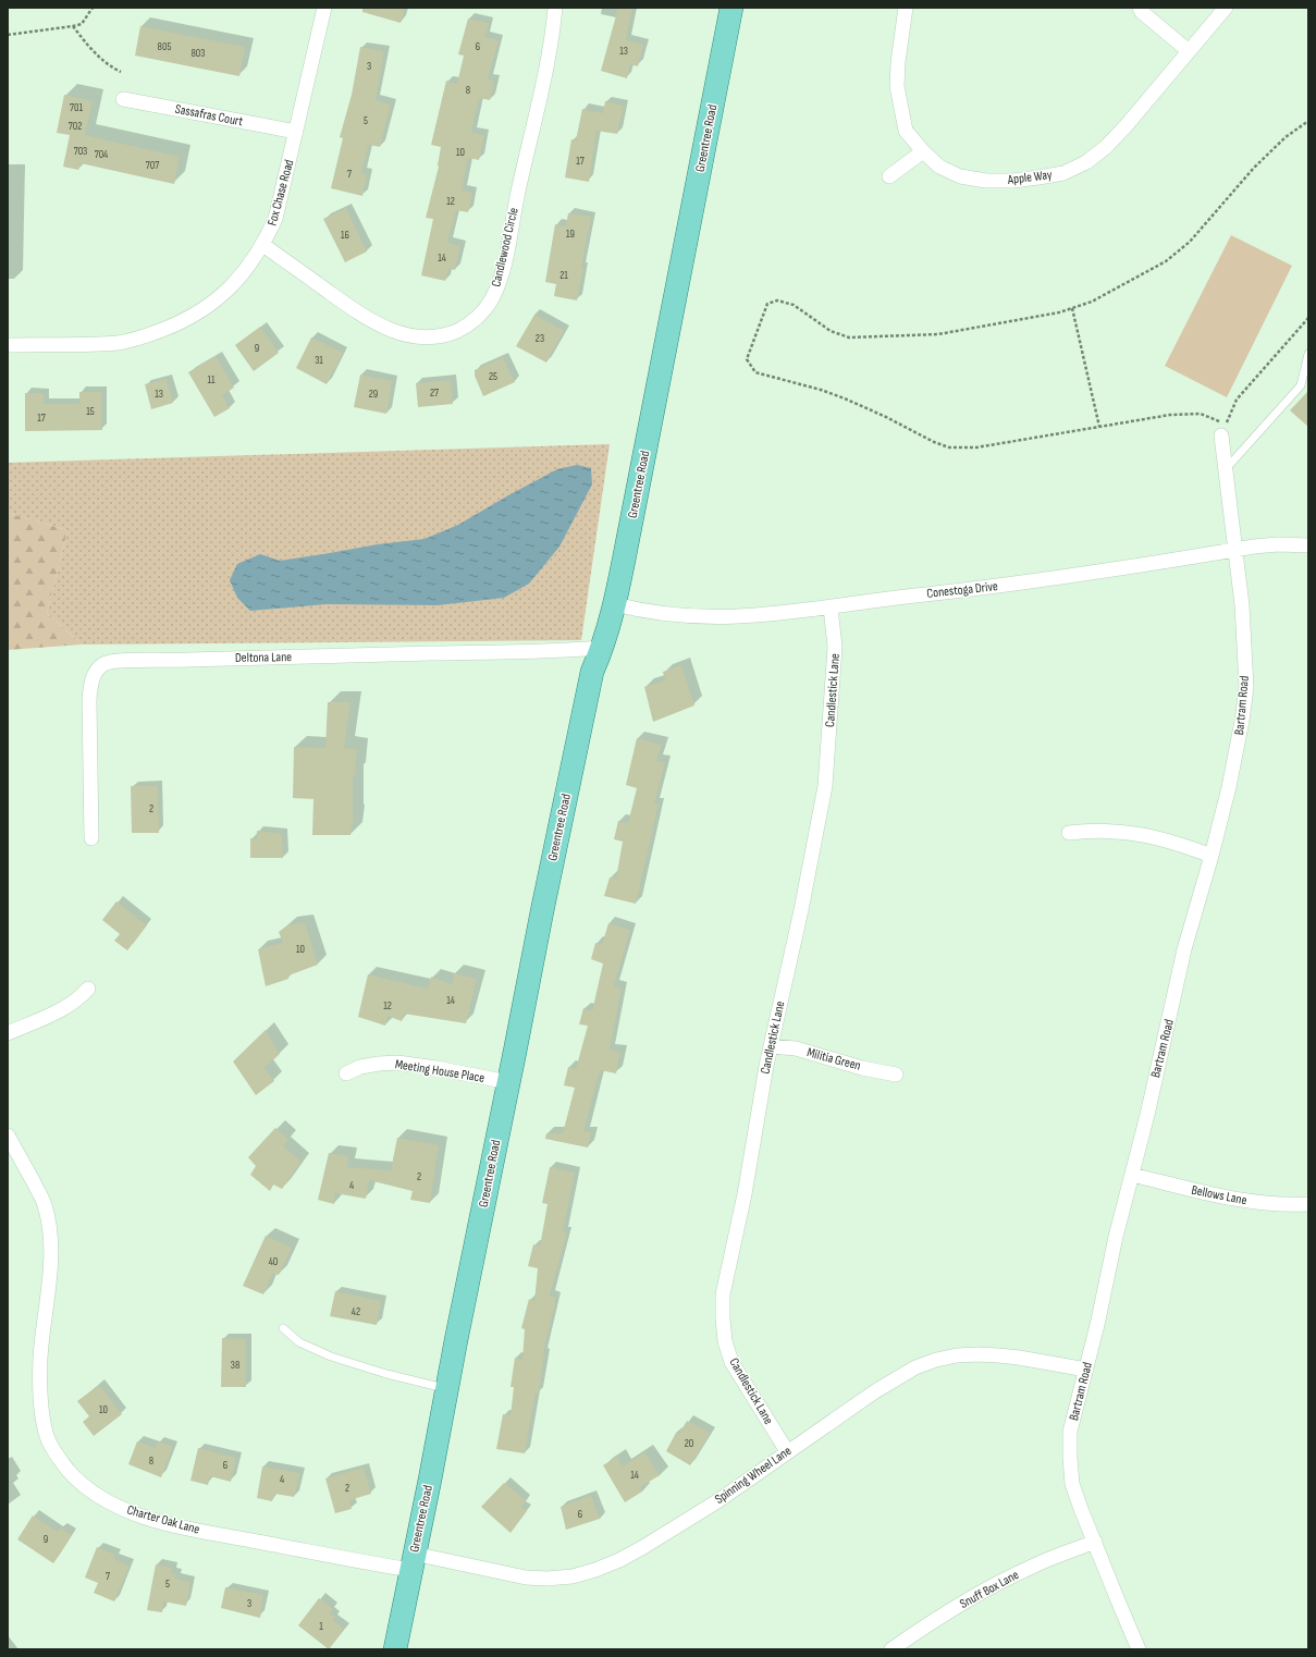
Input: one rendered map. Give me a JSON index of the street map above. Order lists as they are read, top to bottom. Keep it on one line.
{"streets":{"main road":["Greentree Road"],"street":["Sassafras Court","Apple Way","Fox Chase Road","Candlewood Circle","Conestoga Drive","Deltona Lane","Candlestick Lane","Bartram Road","Militia Green","Meeting House Place","Bellows Lane","Spinning Wheel Lane","Charter Oak Lane","Snuff Box Lane"]},"crossings":[["Sassafras Court","Fox Chase Road"],["Greentree Road","Conestoga Drive"],["Greentree Road","Deltona Lane"],["Greentree Road","Meeting House Place"],["Greentree Road","Spinning Wheel Lane"],["Greentree Road","Charter Oak Lane"],["Fox Chase Road","Candlewood Circle"],["Conestoga Drive","Candlestick Lane"],["Conestoga Drive","Bartram Road"],["Candlestick Lane","Militia Green"],["Candlestick Lane","Spinning Wheel Lane"],["Bartram Road","Bellows Lane"],["Bartram Road","Spinning Wheel Lane"],["Bartram Road","Snuff Box Lane"],["Spinning Wheel Lane","Charter Oak Lane"]],"house_numbers":["805","6","13","803","3","8","701","5","702","703","10","704","17","707","7","12","19","16","14","21","23","9","31","25","11","27","13","29","15","17","2","10","14","12","2","4","40","42","38","10","20","8","6","14","4","2","6","9","7","5","3","1"]}
